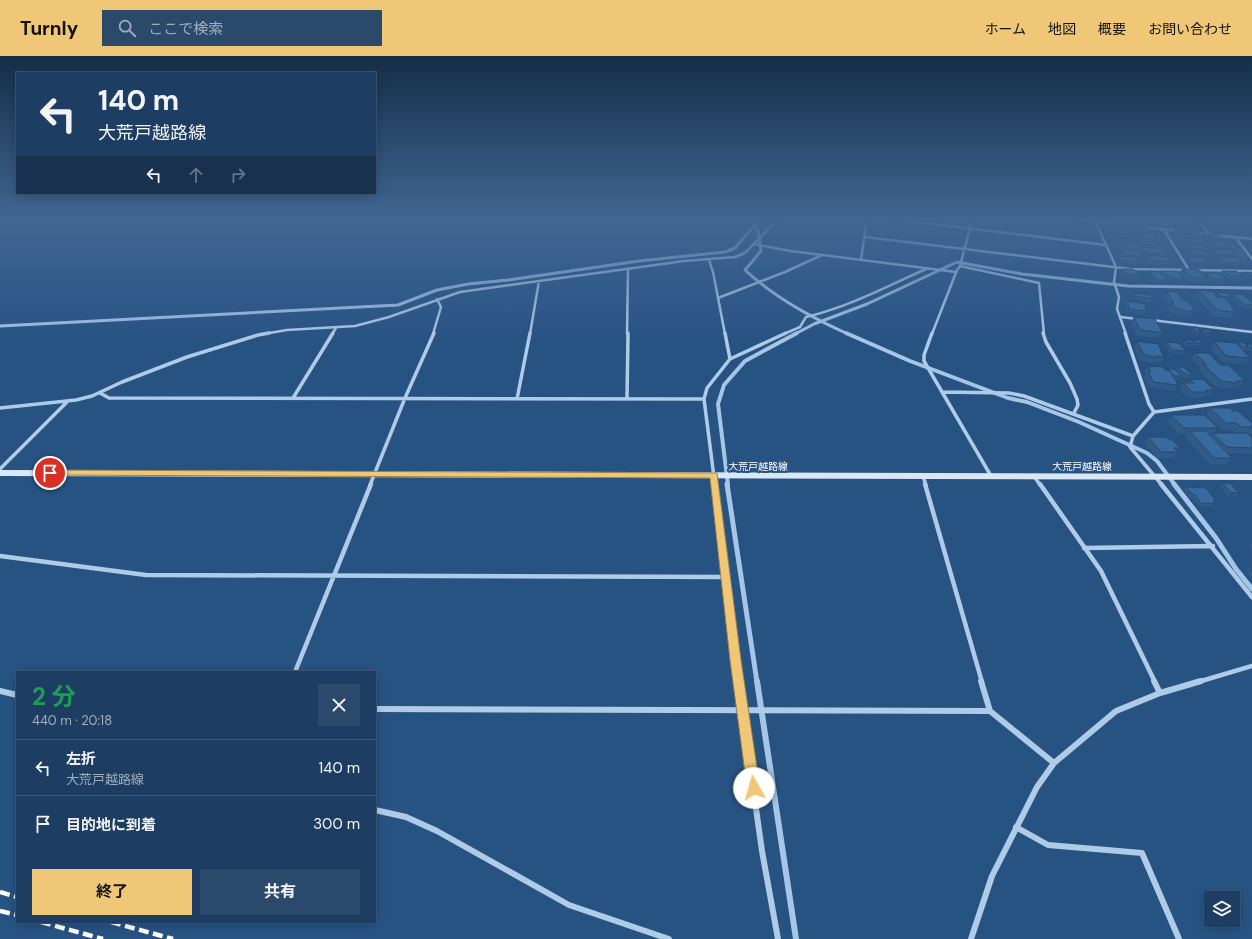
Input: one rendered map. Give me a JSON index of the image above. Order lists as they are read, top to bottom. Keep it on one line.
{"streets":{"main road":["大荒戸越路線"]},"page":{"header":"Turnly","search":"ここで検索","nav":["ホーム","地図","概要","お問い合わせ"],"turn":["140 m","大荒戸越路線"],"heading":["2 分","440 m · 20:18"],"list":[{"name":"左折","note":"大荒戸越路線","value":"140 m"},{"name":"目的地に到着","value":"300 m"}],"buttons":["終了","共有"]}}
